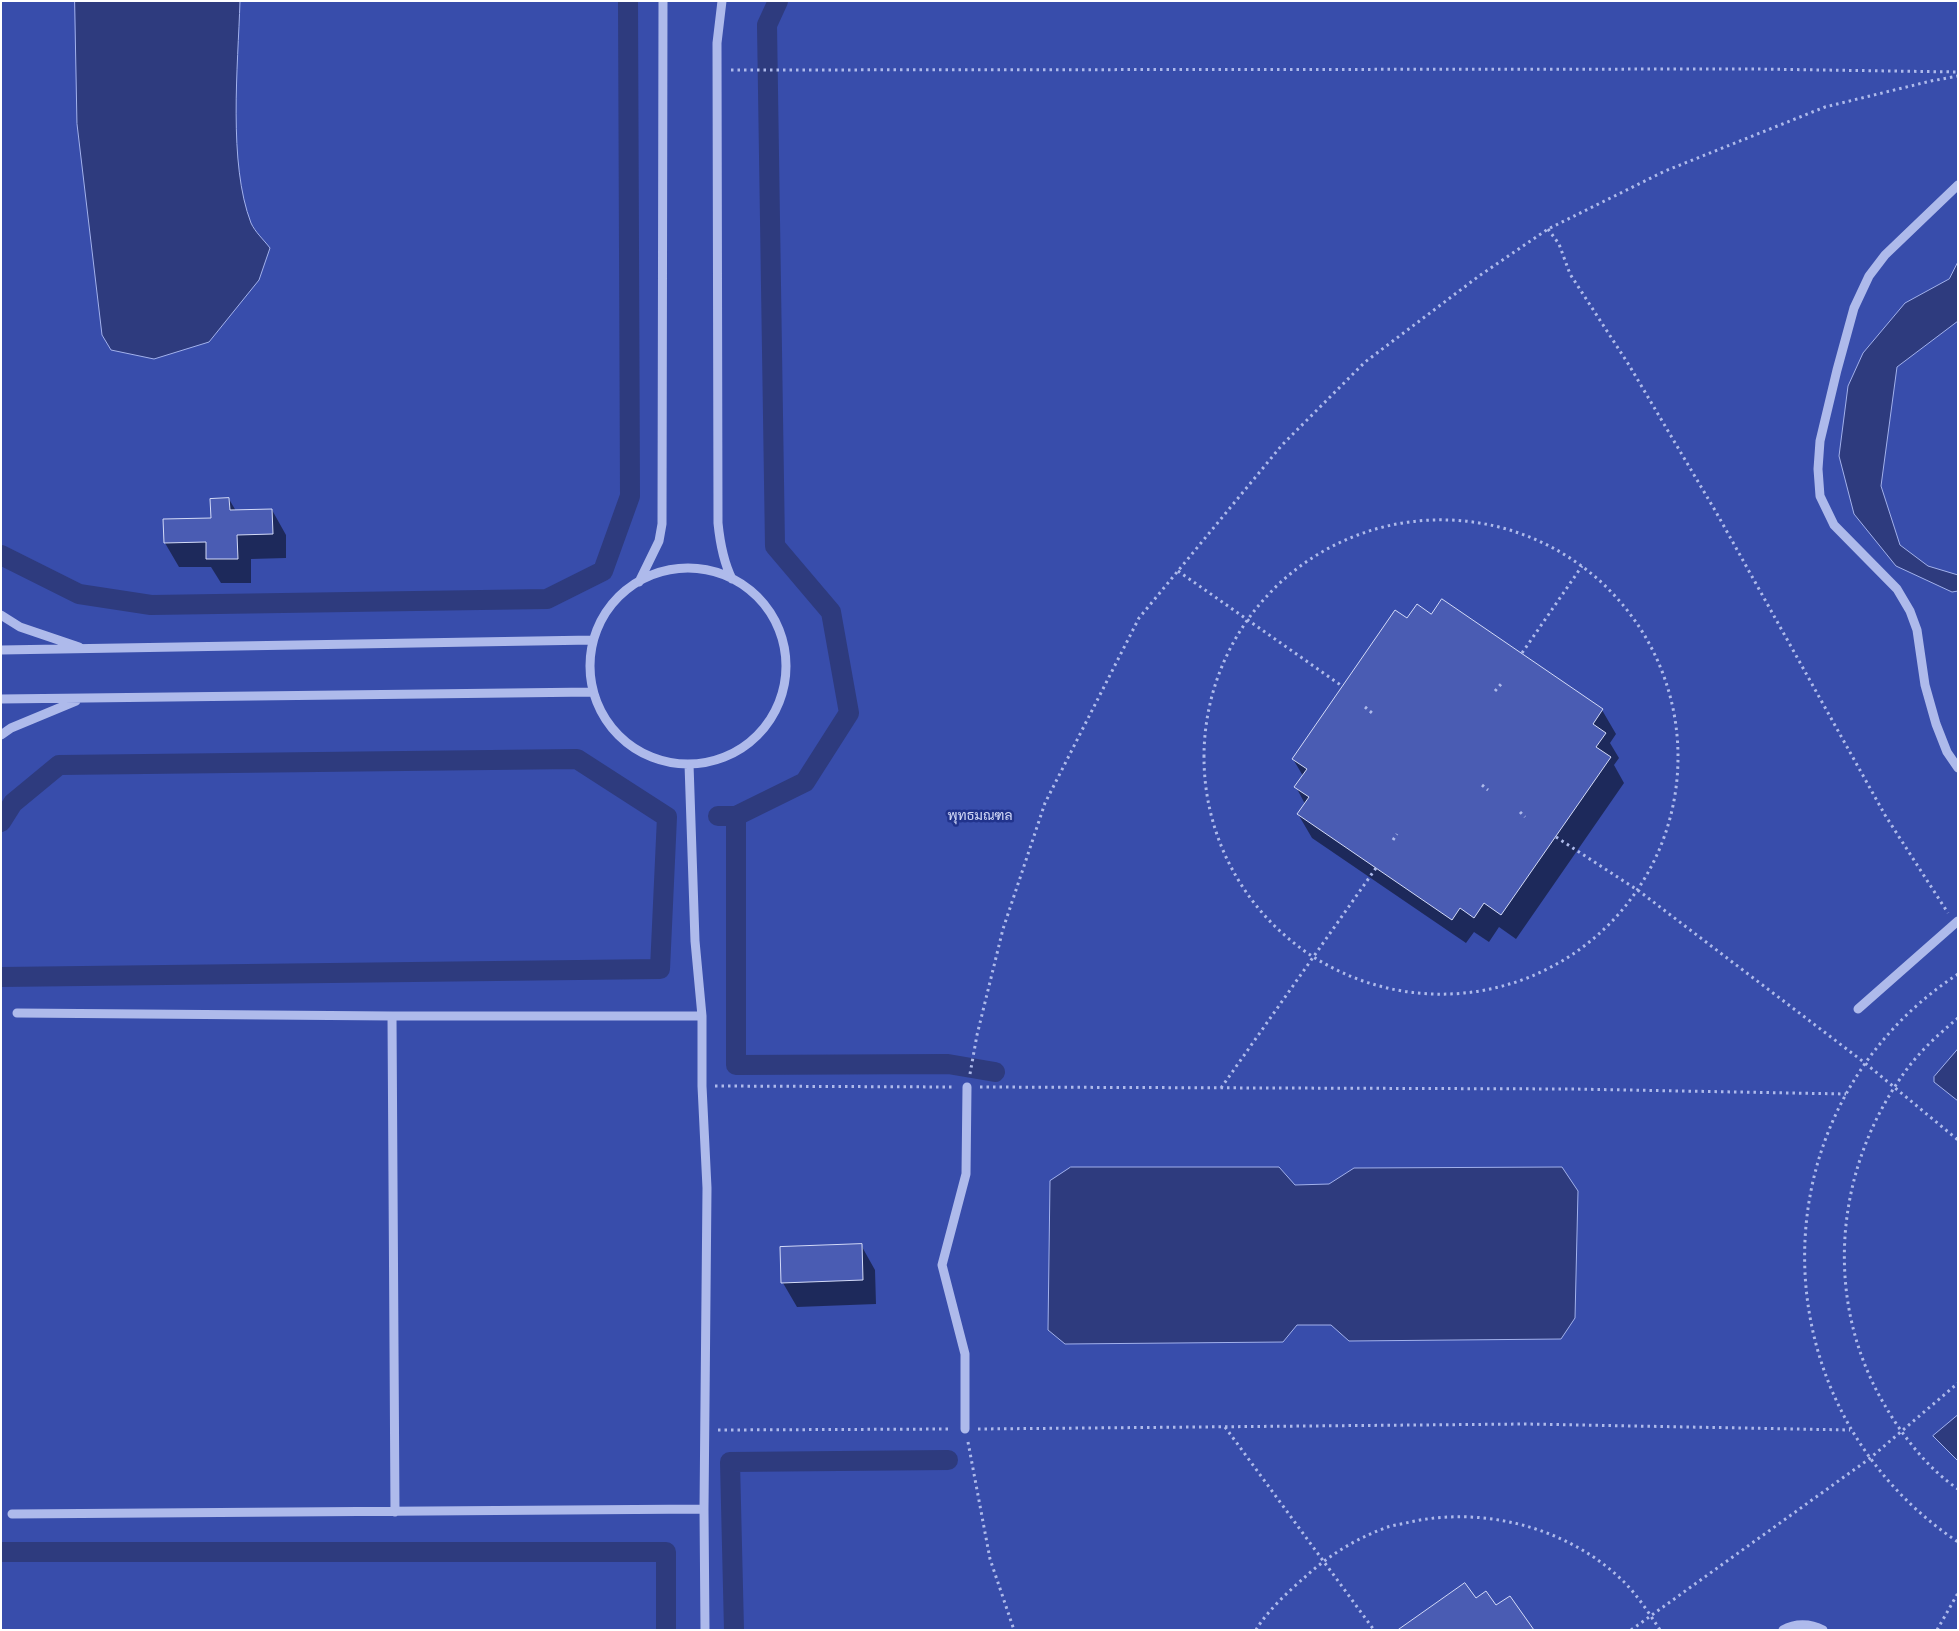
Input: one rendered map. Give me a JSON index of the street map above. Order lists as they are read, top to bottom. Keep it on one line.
{"parks":["พุทธมณฑล"]}
